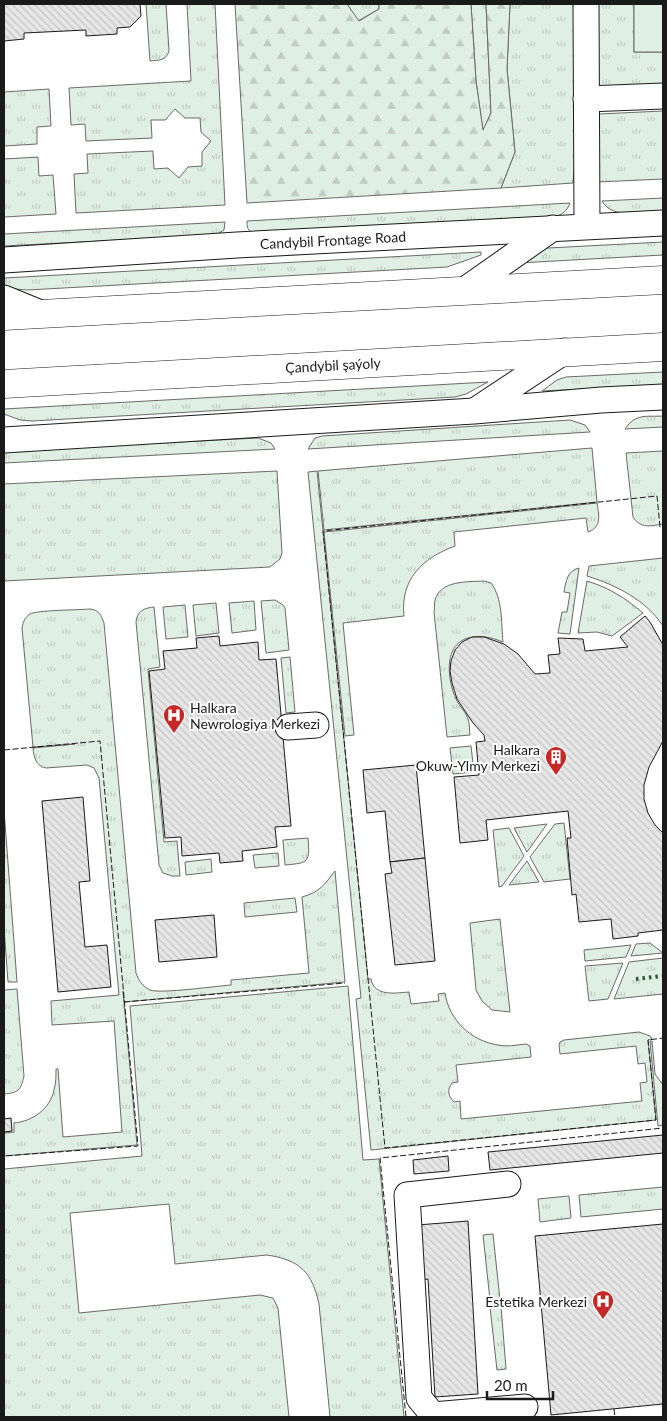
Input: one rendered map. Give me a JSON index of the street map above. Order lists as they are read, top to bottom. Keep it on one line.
{"streets":{"main road":["Çandybil şaýoly"],"street":["Candybil Frontage Road"]},"places":{"hospital":["Halkara Newrologiya Merkezi","Estetika Merkezi"],"building":["Halkara Okuw-Ylmy Merkezi"]},"scale_bar":"20 m"}
